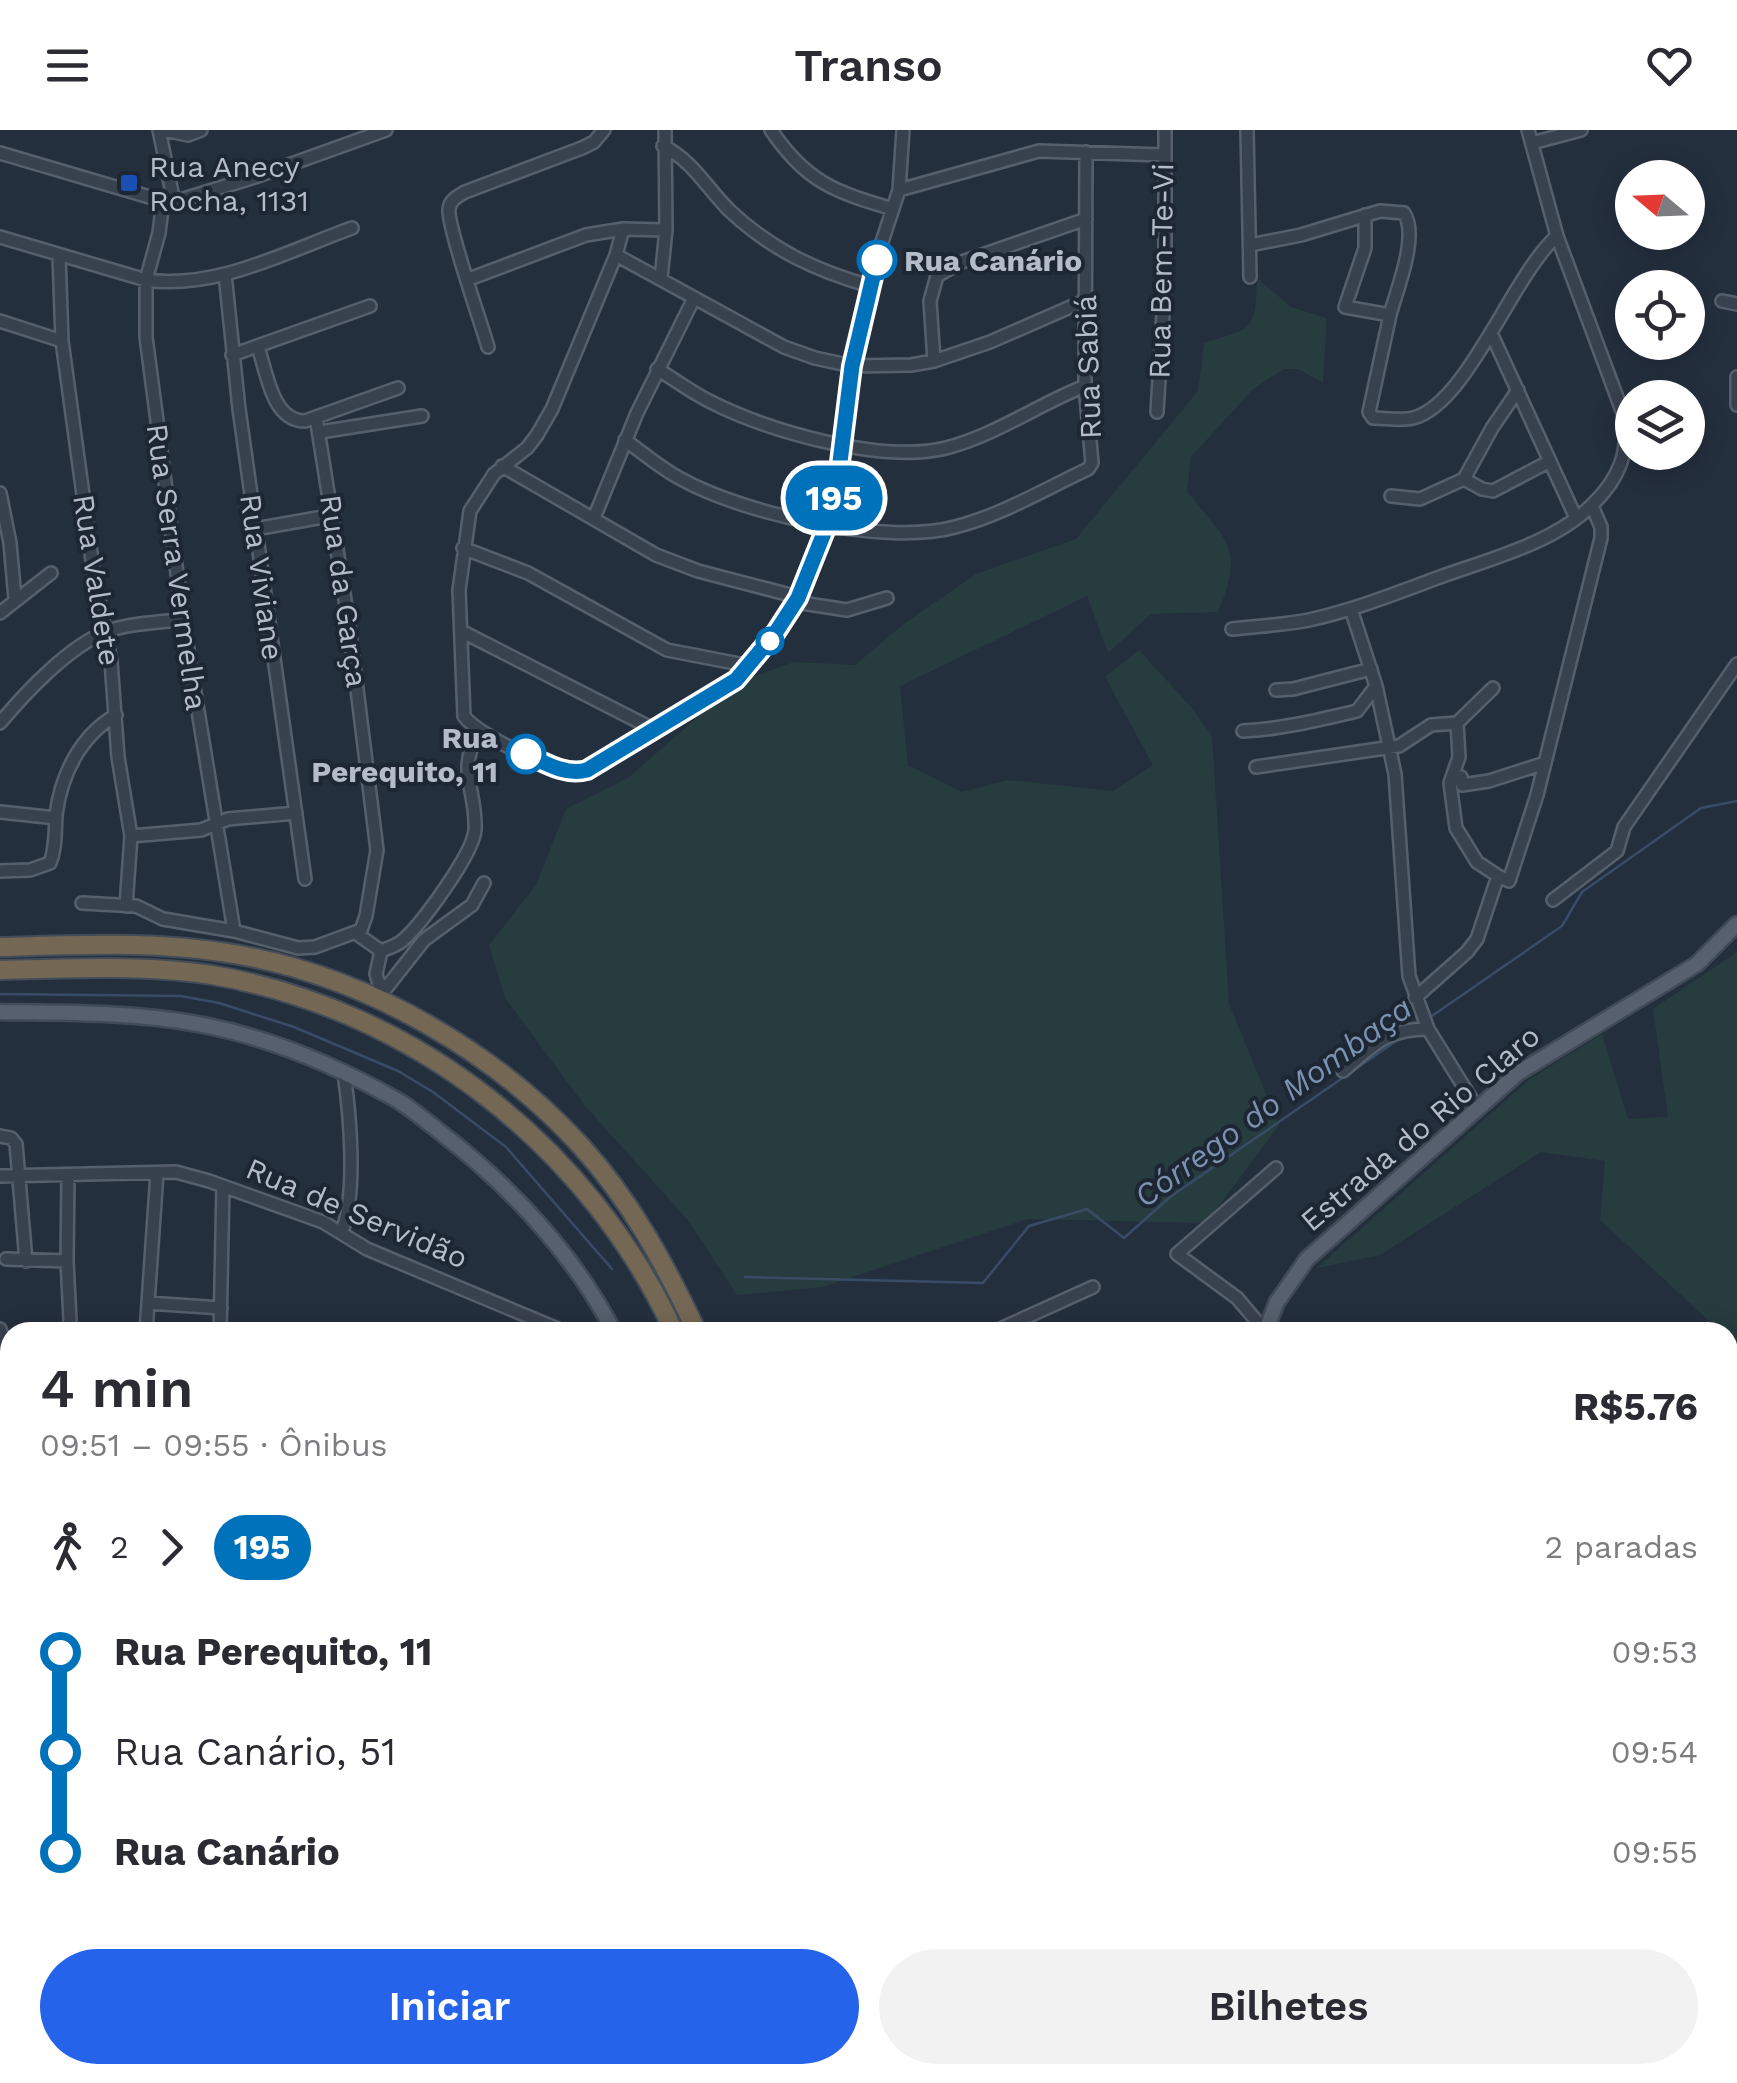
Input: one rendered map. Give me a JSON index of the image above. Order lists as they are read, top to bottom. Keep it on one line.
{"streets":{"main road":["Estrada do Rio Claro"],"street":["Rua Bem-Te-Vi","Rua Sabiá","Rua Serra Vermelha","Rua Viviane","Rua Valdete","Rua da Garça","Rua de Servidão"]},"water":["Córrego do Mombaça"],"places":{"transit":["Rua Anecy Rocha, 1131"],"other":["Rua Canário","Rua Perequito, 11"]},"lines":["bus line 195"],"north":"left","page":{"header":"Transo","on_map":"195","heading":["4 min","09:51 – 09:55 · Ônibus","R$5.76"],"legs":["2","195","2 paradas"],"list":[{"name":"Rua Perequito, 11","value":"09:53"},{"name":"Rua Canário, 51","value":"09:54"},{"name":"Rua Canário","value":"09:55"}],"buttons":["Iniciar","Bilhetes"]}}
